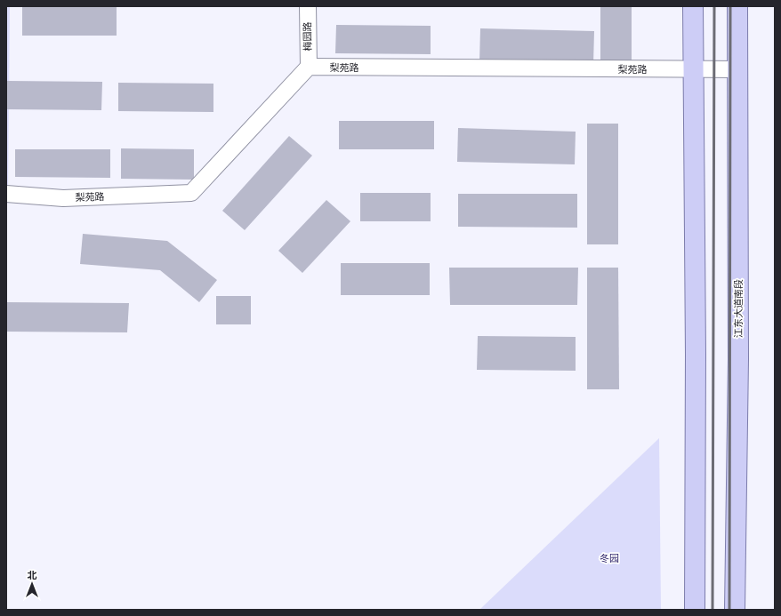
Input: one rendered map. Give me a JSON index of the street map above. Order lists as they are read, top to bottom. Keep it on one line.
{"streets":{"main road":["江东大道南段"],"street":["梅园路","梨苑路"]},"crossings":[["梅园路","梨苑路"],["梨苑路","江东大道南段"]],"parks":["冬园"],"north":"top"}
